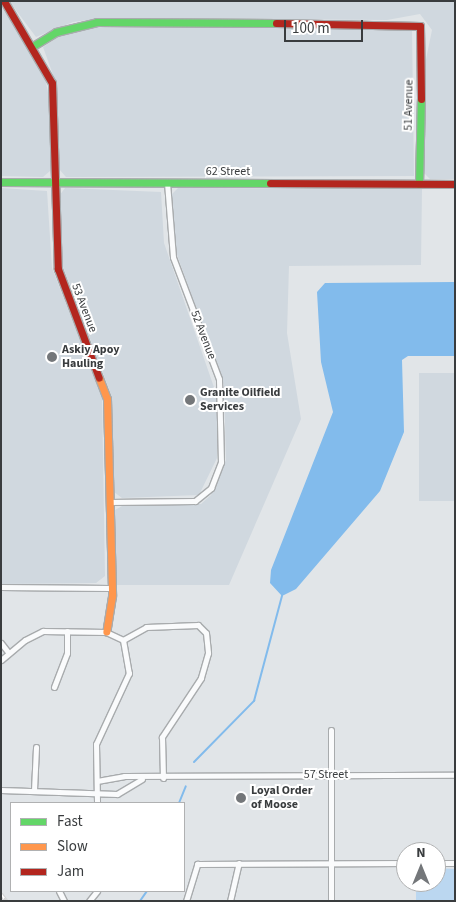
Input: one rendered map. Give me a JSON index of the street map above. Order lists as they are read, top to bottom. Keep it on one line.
{"streets":{"street":["51 Avenue","62 Street","53 Avenue","52 Avenue","57 Street"]},"crossings":[["51 Avenue","62 Street"],["51 Avenue","53 Avenue"],["62 Street","53 Avenue"],["62 Street","52 Avenue"],["53 Avenue","52 Avenue"]],"places":["Askiy Apoy Hauling","Granite Oilfield Services","Loyal Order of Moose"],"legend":["Fast","Slow","Jam"],"scale_bar":"100 m","north":"top"}
